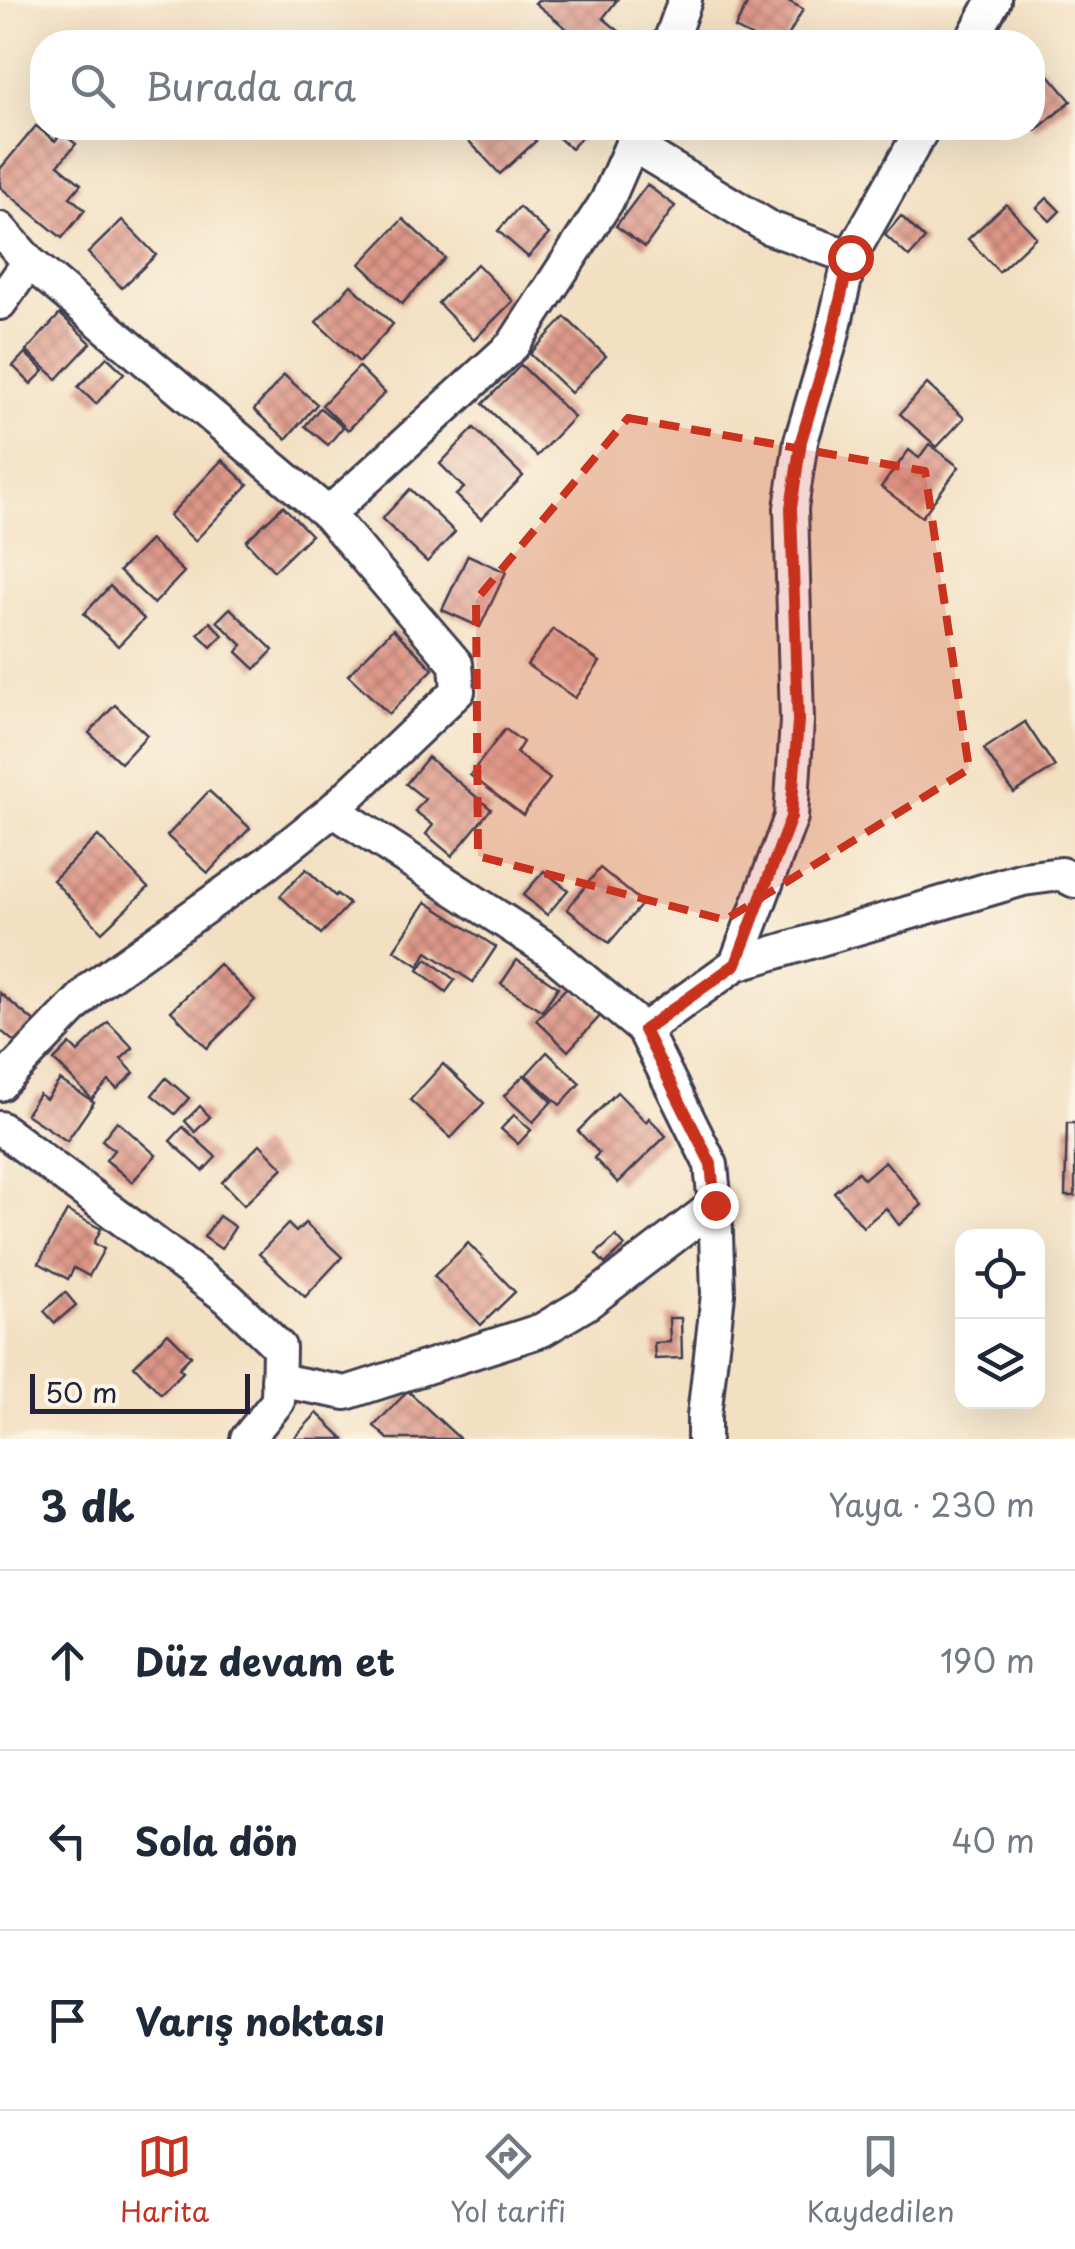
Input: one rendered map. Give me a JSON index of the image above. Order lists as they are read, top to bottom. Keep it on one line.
{"scale_bar":"50 m","page":{"search":"Burada ara","scale":"50 m","heading":["3 dk","Yaya · 230 m"],"list":[["Düz devam et","190 m"],["Sola dön","40 m"],"Varış noktası"],"nav":["Harita","Yol tarifi","Kaydedilen"]}}
